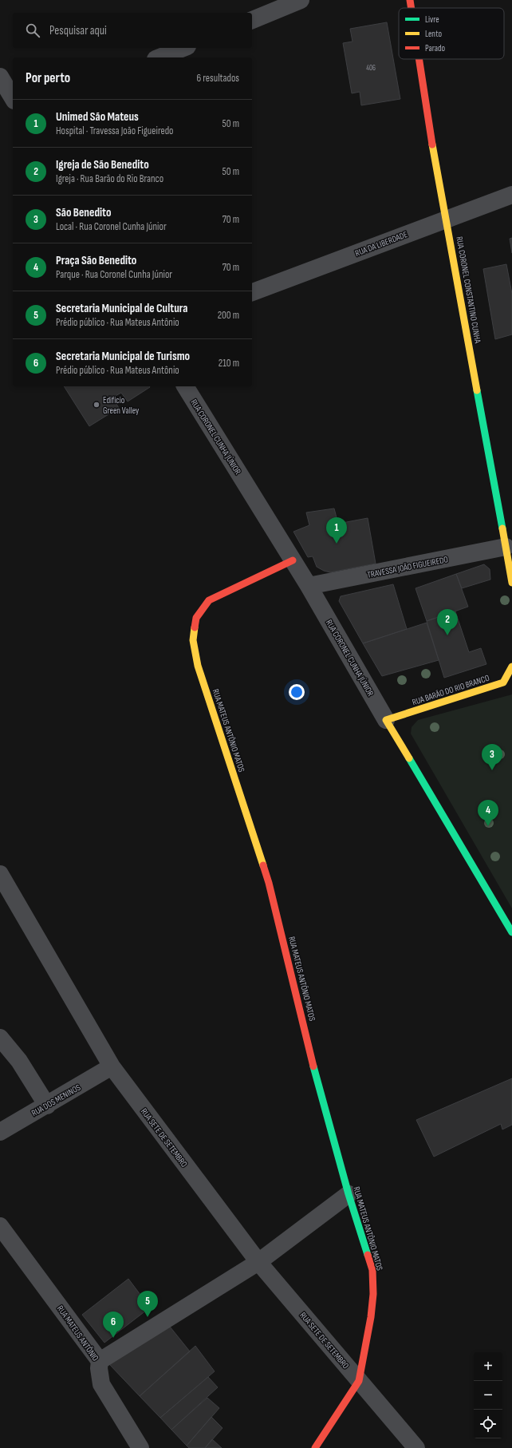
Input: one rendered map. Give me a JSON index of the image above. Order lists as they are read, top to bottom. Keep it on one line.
{"streets":{"street":["RUA DA LIBERDADE","RUA CORONEL CONSTANTINO CUNHA","RUA CORONEL CUNHA JÚNIOR","TRAVESSA JOÃO FIGUEIREDO","RUA BARÃO DO RIO BRANCO","RUA MATEUS ANTÔNIO MATOS","RUA DOS MENINOS","RUA SETE DE SETEMBRO","RUA MATEUS ANTÔNIO"]},"crossings":[["RUA DA LIBERDADE","RUA CORONEL CONSTANTINO CUNHA"],["RUA CORONEL CONSTANTINO CUNHA","TRAVESSA JOÃO FIGUEIREDO"],["RUA CORONEL CUNHA JÚNIOR","TRAVESSA JOÃO FIGUEIREDO"],["RUA CORONEL CUNHA JÚNIOR","RUA BARÃO DO RIO BRANCO"],["RUA CORONEL CUNHA JÚNIOR","RUA MATEUS ANTÔNIO MATOS"],["RUA MATEUS ANTÔNIO MATOS","RUA SETE DE SETEMBRO"],["RUA DOS MENINOS","RUA SETE DE SETEMBRO"]],"places":["Edifício Green Valley"],"house_numbers":["406"],"legend":["Livre","Lento","Parado"],"page":{"search":"Pesquisar aqui","heading":["Por perto","6 resultados"],"list":[{"mark":"1","name":"Unimed São Mateus","note":"Hospital · Travessa João Figueiredo","value":"50 m"},{"mark":"2","name":"Igreja de São Benedito","note":"Igreja · Rua Barão do Rio Branco","value":"50 m"},{"mark":"3","name":"São Benedito","note":"Local · Rua Coronel Cunha Júnior","value":"70 m"},{"mark":"4","name":"Praça São Benedito","note":"Parque · Rua Coronel Cunha Júnior","value":"70 m"},{"mark":"5","name":"Secretaria Municipal de Cultura","note":"Prédio público · Rua Mateus Antônio","value":"200 m"},{"mark":"6","name":"Secretaria Municipal de Turismo","note":"Prédio público · Rua Mateus Antônio","value":"210 m"}],"pins":["1","2","3","4","5","6"],"map_buttons":["+","−"]}}
